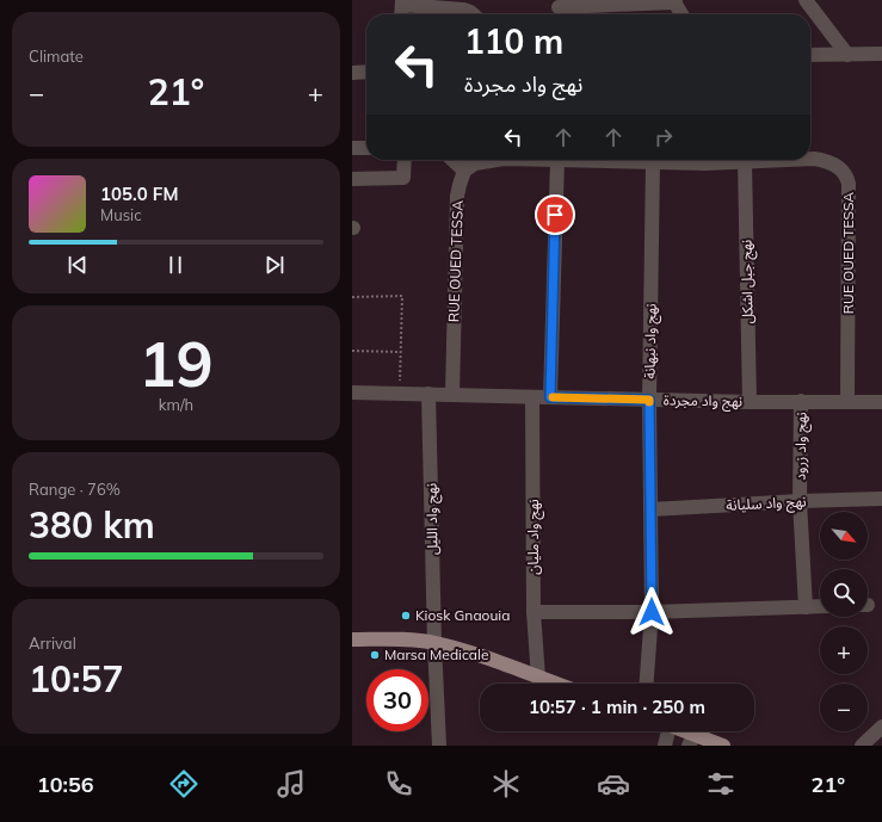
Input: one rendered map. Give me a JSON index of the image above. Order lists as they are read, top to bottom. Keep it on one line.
{"streets":{"street":["RUE OUED TESSA","نهج جبل اشكل","نهج واد نبهانة","نهج واد مجردة","نهج واد زرود","نهج واد سليانة","نهج واد الليل","نهج واد مليان"]},"crossings":[["RUE OUED TESSA","نهج جبل اشكل"],["RUE OUED TESSA","نهج واد نبهانة"],["RUE OUED TESSA","نهج واد مجردة"],["نهج جبل اشكل","نهج واد مجردة"],["نهج واد نبهانة","نهج واد مجردة"],["نهج واد نبهانة","نهج واد سليانة"],["نهج واد مجردة","نهج واد زرود"],["نهج واد مجردة","نهج واد الليل"],["نهج واد مجردة","نهج واد مليان"],["نهج واد زرود","نهج واد سليانة"]],"places":["Kiosk Gnaouia","Marsa Medicale"],"north":"bottom right","page":{"tile":["Climate",["19","km/h"],["Range · 76%","380 km"],["Arrival","10:57"]],"turn":["110 m","نهج واد مجردة"],"heat":["−","21°","+"],"song":["105.0 FM","Music"],"map_buttons":["+","−"],"limit":"30","trip":"10:57 · 1 min · 250 m","tabs":["10:56","21°"]}}
